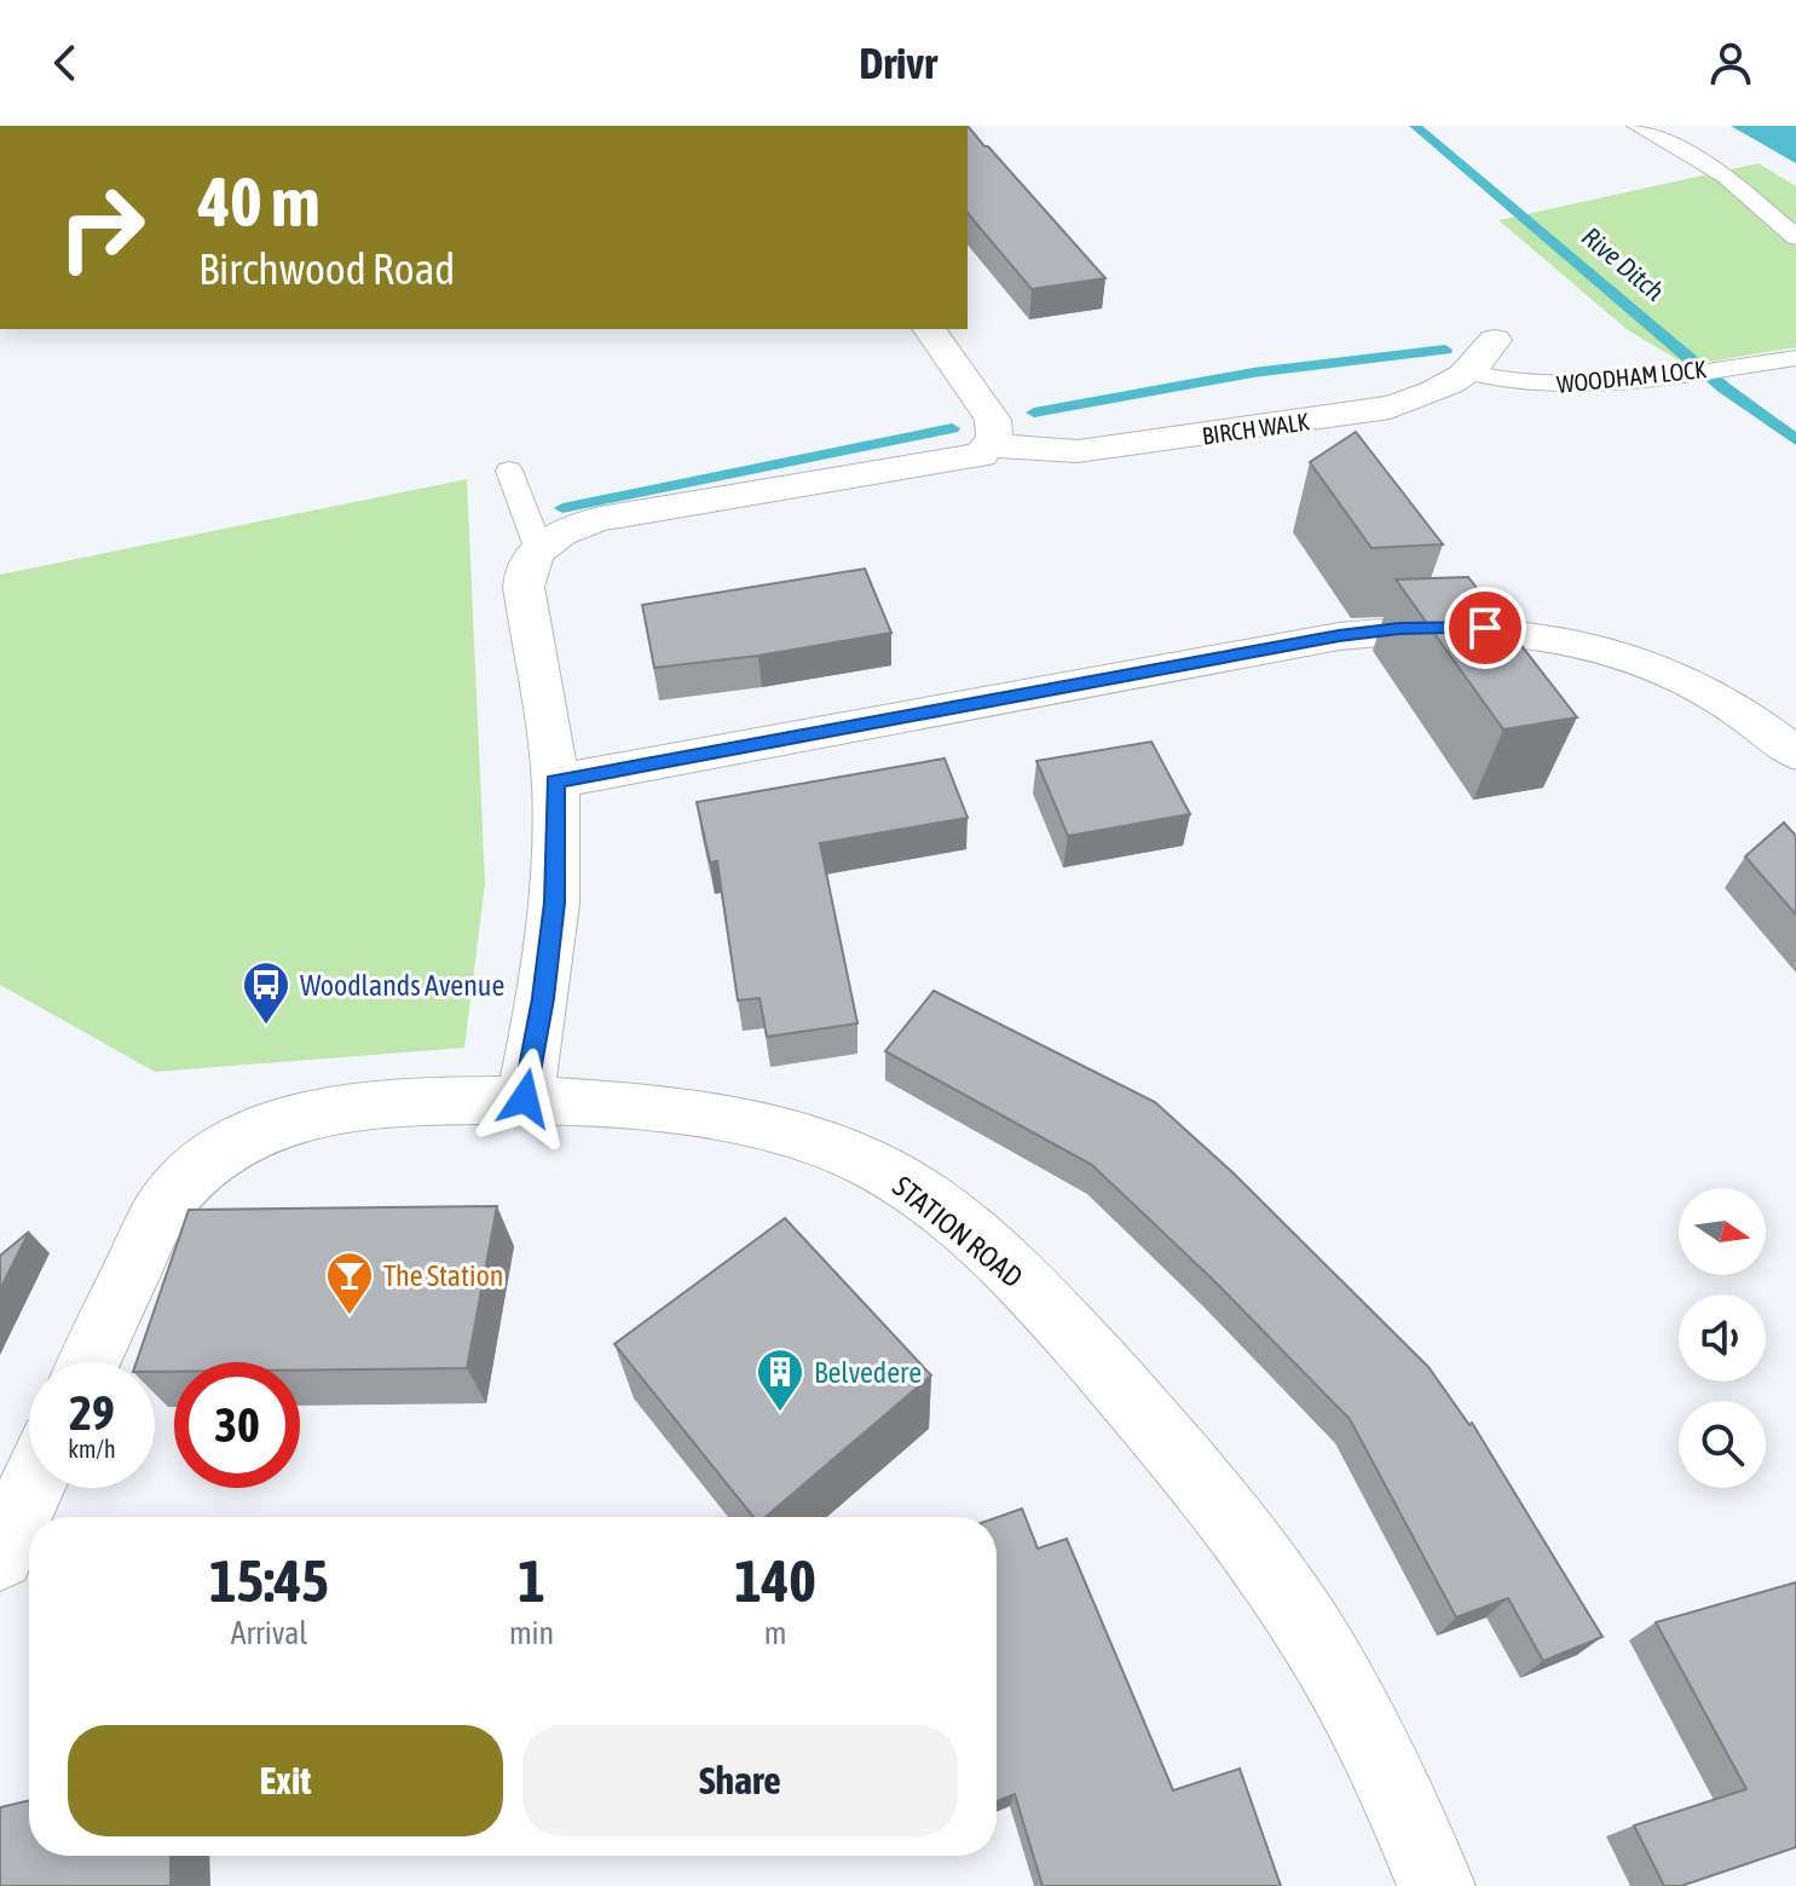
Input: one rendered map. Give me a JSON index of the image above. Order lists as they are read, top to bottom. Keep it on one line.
{"streets":{"street":["BIRCH WALK","STATION ROAD"],"lane":["WOODHAM LOCK"]},"crossings":[["WOODHAM LOCK","BIRCH WALK"]],"water":["Rive Ditch"],"places":{"bus stop":["Woodlands Avenue"],"bar":["The Station"],"building":["Belvedere"]},"north":"right","page":{"header":"Drivr","turn":["40 m","Birchwood Road"],"speed":"29 km/h","limit":"30","eta":["15:45","Arrival","1","min","140","m"],"buttons":["Exit","Share"]}}
